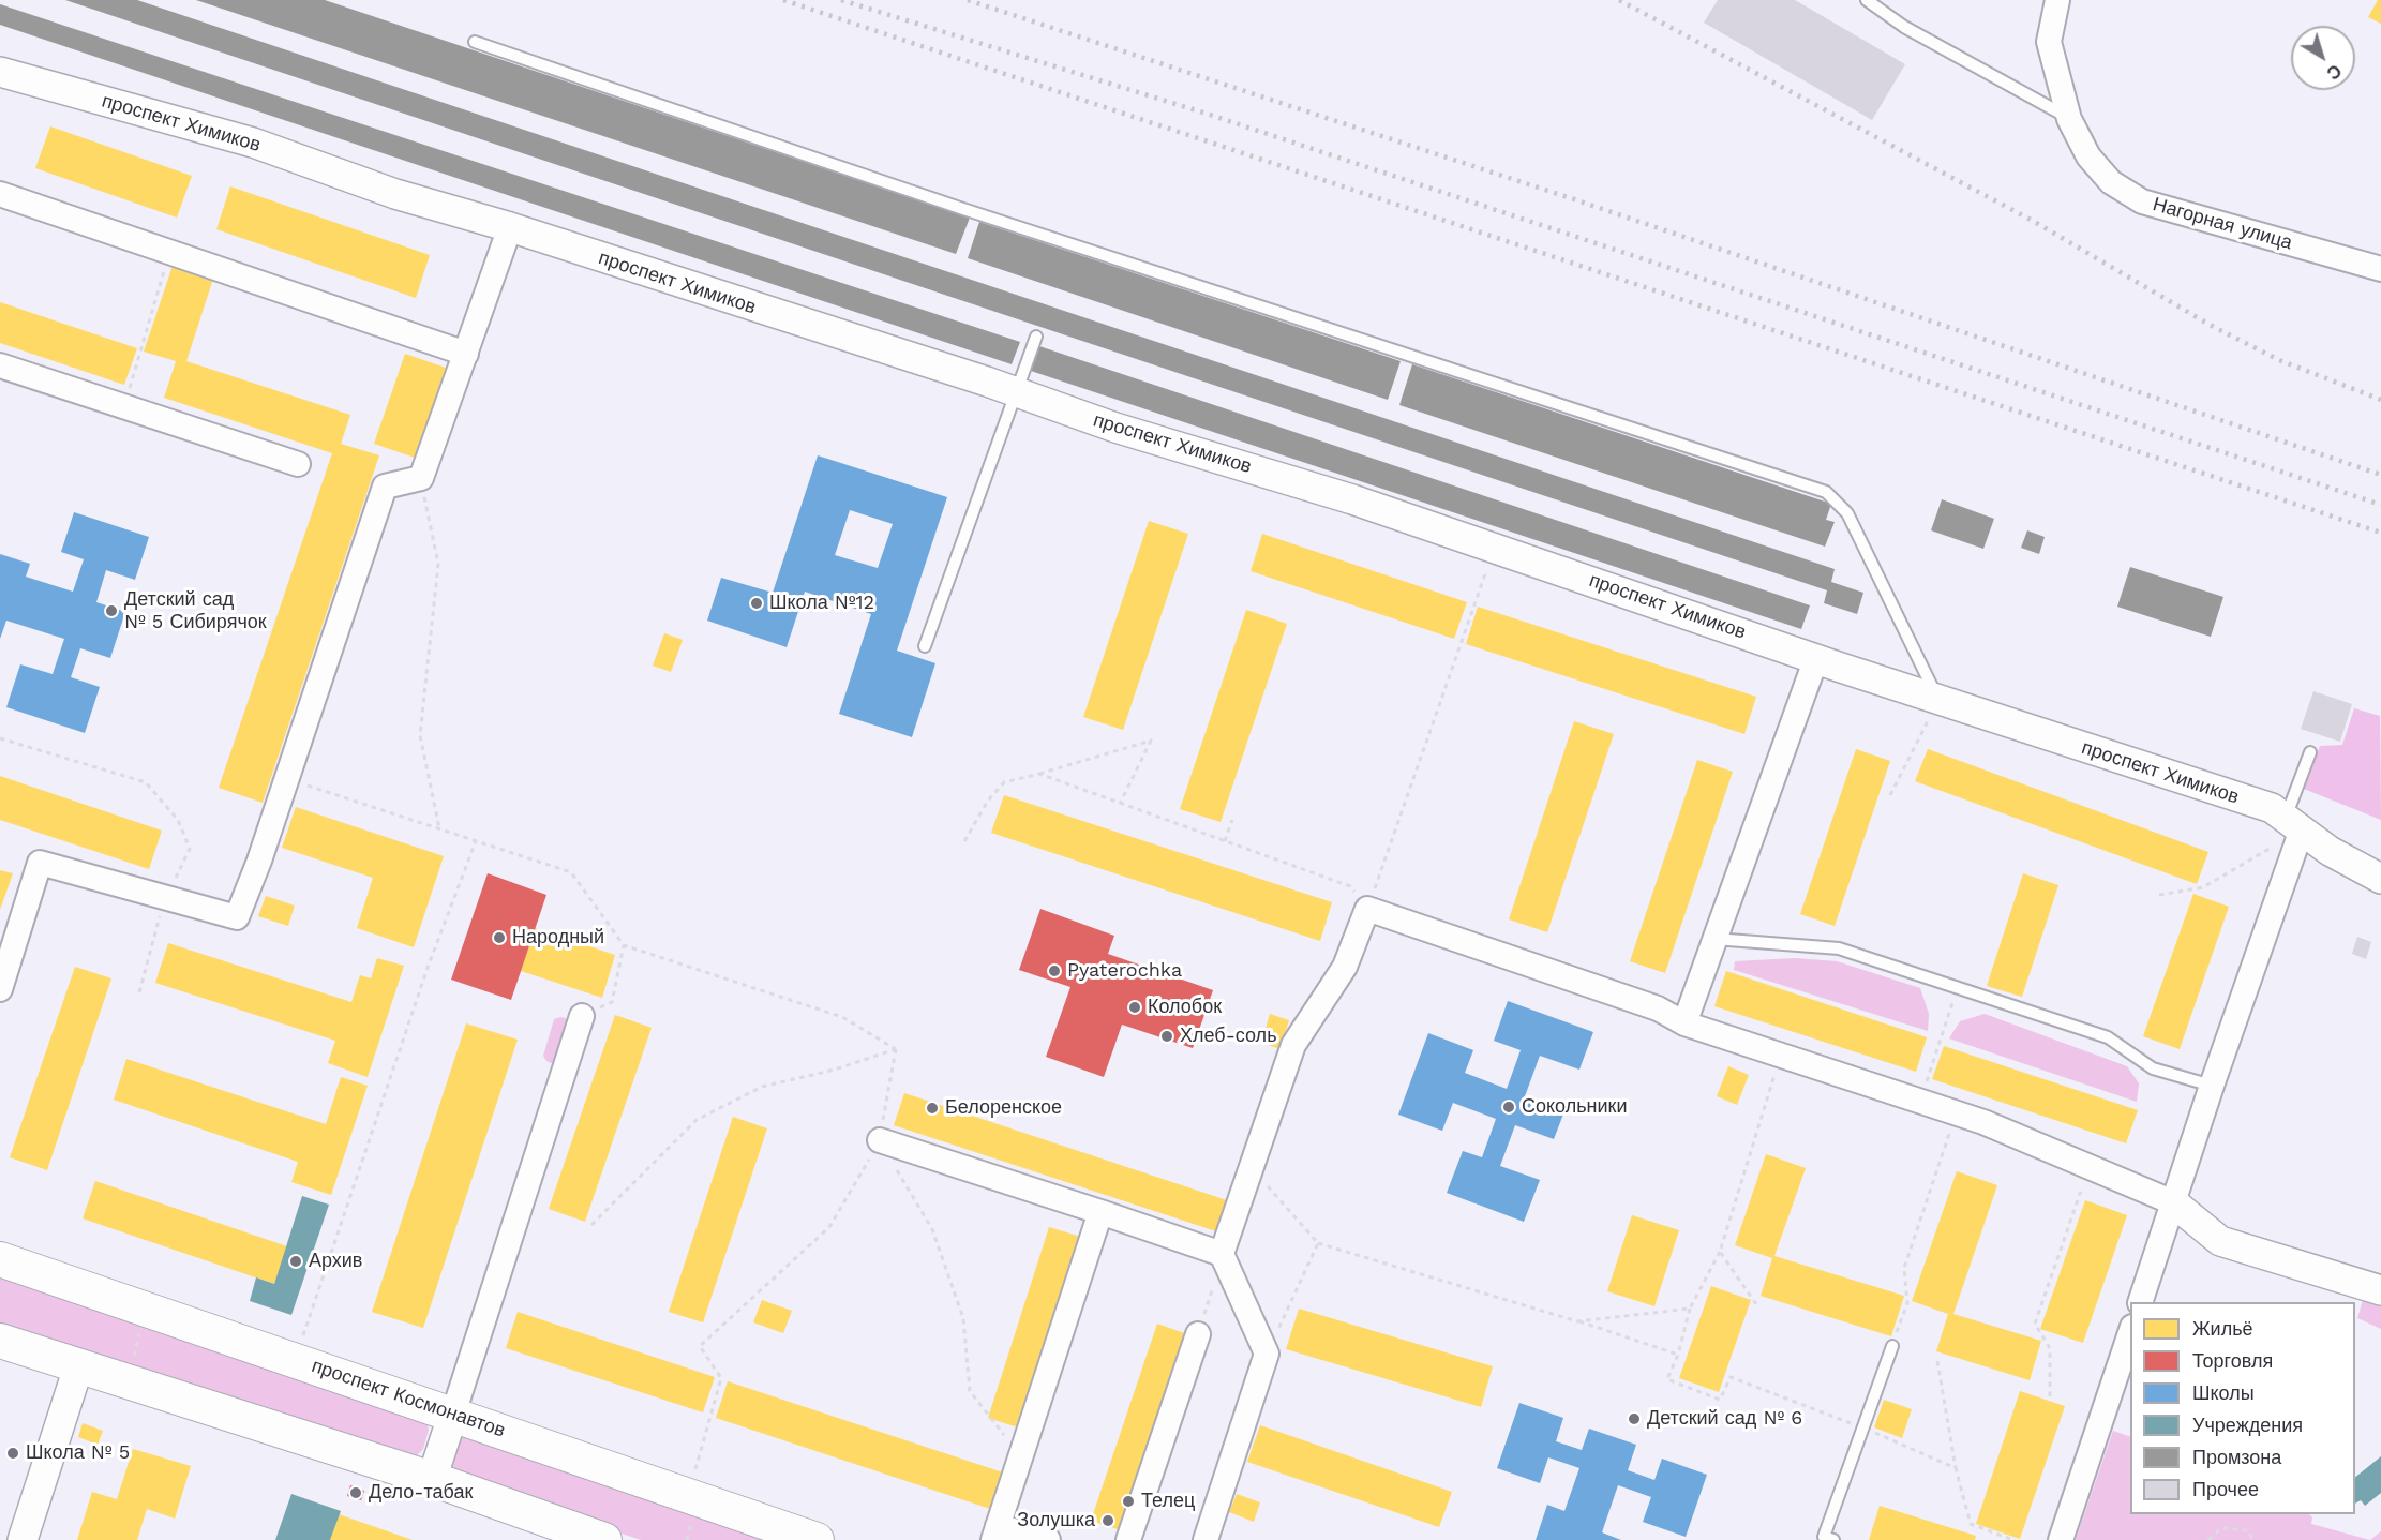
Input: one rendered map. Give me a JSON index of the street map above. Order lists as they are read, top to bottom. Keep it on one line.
{"streets":{"main road":["проспект Космонавтов"],"street":["проспект Химиков","Нагорная улица"]},"places":["Школа №12","Детский сад № 5 Сибирячок","Народный","Pyaterochka","Колобок","Хлеб-соль","Сокольники","Белоренское","Архив","Детский сад № 6","Школа № 5","Дело-табак","Телец","Золушка"],"legend":["Жильё","Торговля","Школы","Учреждения","Промзона","Прочее"],"north":"bottom right"}
